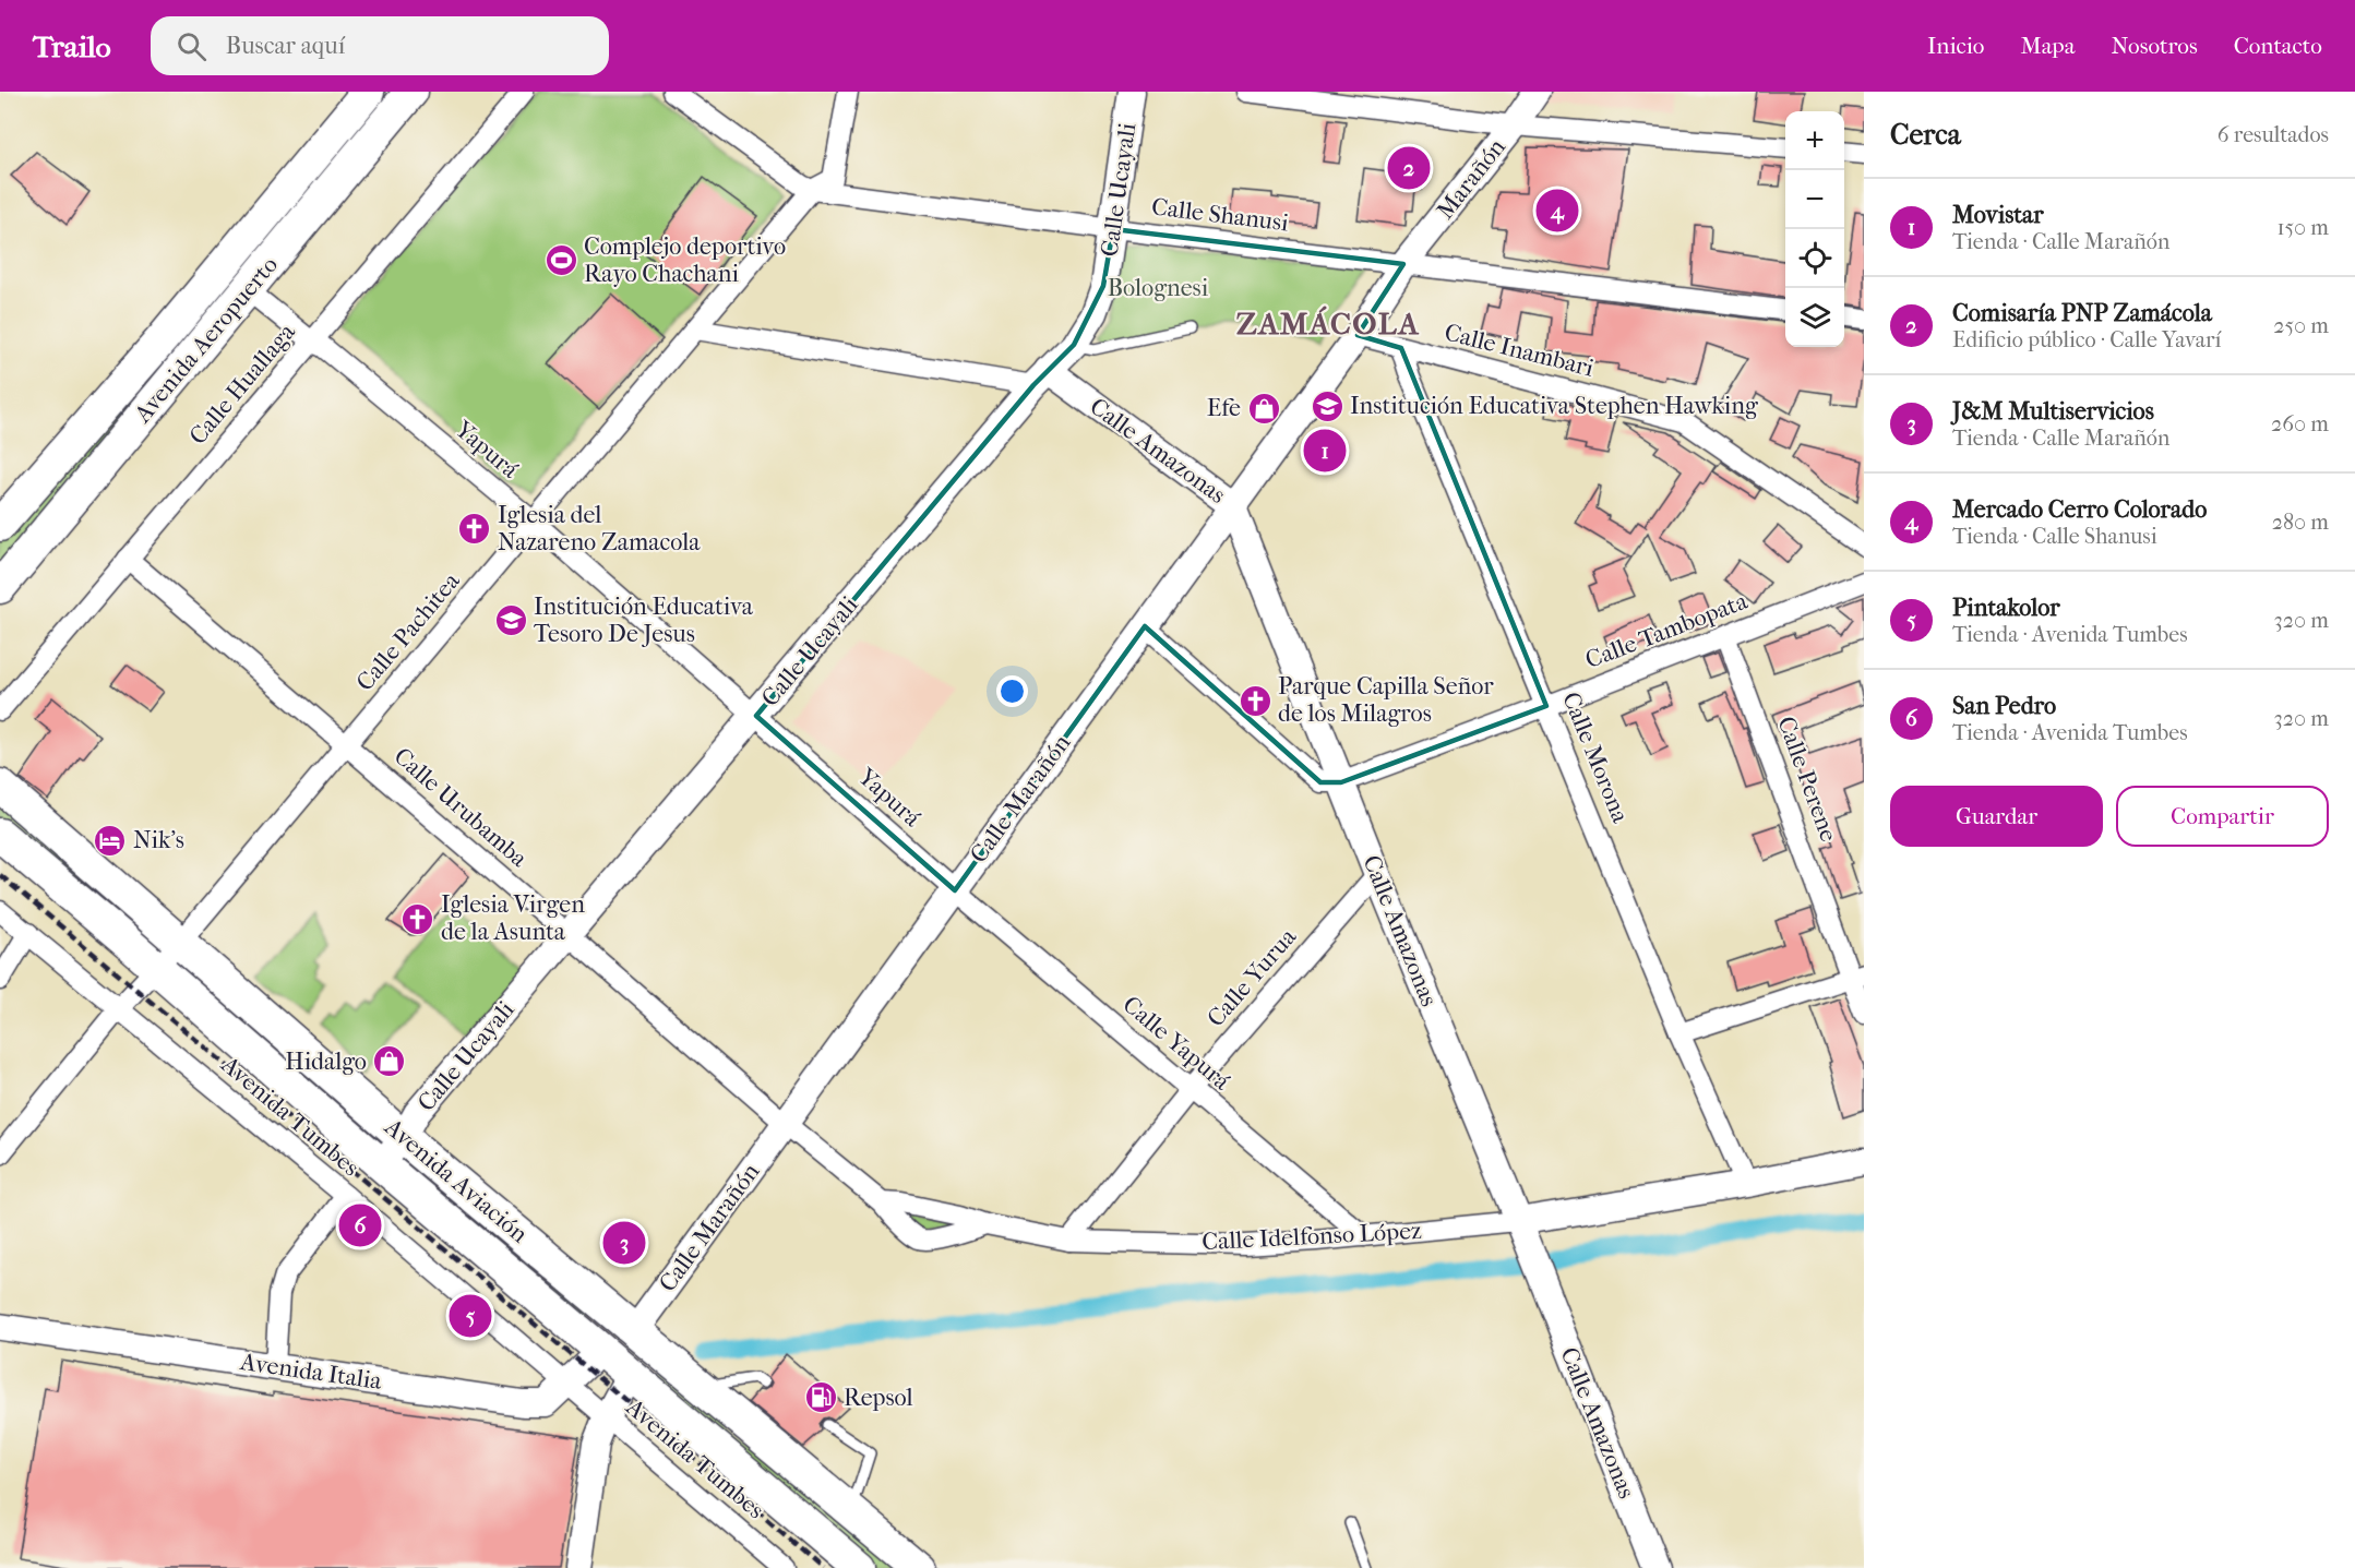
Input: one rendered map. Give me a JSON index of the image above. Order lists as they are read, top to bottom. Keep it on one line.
{"streets":{"main road":["Avenida Aeropuerto","Avenida Aviación"],"street":["Marañón","Calle Ucayali","Calle Shanusi","Calle Inambari","Calle Huallaga","Yapurá","Calle Amazonas","Calle Tambopata","Calle Pachitea","Calle Morona","Calle Perene","Calle Marañón","Calle Urubamba","Calle Yurua","Calle Yapurá","Avenida Tumbes","Calle Idelfonso López","Avenida Italia"]},"crossings":[["Marañón","Calle Shanusi"],["Marañón","Calle Marañón"],["Calle Ucayali","Calle Shanusi"],["Calle Ucayali","Yapurá"],["Calle Ucayali","Calle Amazonas"],["Calle Ucayali","Calle Urubamba"],["Calle Ucayali","Avenida Aviación"],["Calle Shanusi","Calle Pachitea"],["Calle Shanusi","Calle Marañón"],["Avenida Aeropuerto","Yapurá"],["Calle Inambari","Calle Morona"],["Calle Inambari","Calle Marañón"],["Calle Huallaga","Yapurá"],["Calle Huallaga","Calle Urubamba"],["Yapurá","Calle Pachitea"],["Yapurá","Calle Marañón"],["Yapurá","Calle Yapurá"],["Calle Amazonas","Calle Tambopata"],["Calle Amazonas","Calle Pachitea"],["Calle Amazonas","Calle Marañón"],["Calle Amazonas","Calle Yurua"],["Calle Amazonas","Calle Idelfonso López"],["Calle Tambopata","Calle Morona"],["Calle Tambopata","Calle Perene"],["Calle Pachitea","Calle Urubamba"],["Calle Pachitea","Avenida Tumbes"],["Calle Pachitea","Avenida Aviación"],["Calle Morona","Calle Idelfonso López"],["Calle Marañón","Calle Urubamba"],["Calle Marañón","Calle Yapurá"],["Calle Marañón","Avenida Aviación"],["Calle Yurua","Calle Yapurá"],["Calle Yurua","Calle Idelfonso López"],["Calle Yapurá","Calle Idelfonso López"],["Avenida Tumbes","Avenida Italia"],["Avenida Aviación","Avenida Italia"]],"districts":["ZAMÁCOLA"],"parks":["Bolognesi"],"places":{"sports":["Complejo deportivo Rayo Chachani"],"school or university":["Institución Educativa Stephen Hawking","Institución Educativa Tesoro De Jesus"],"shop":["Efe","Hidalgo"],"church":["Iglesia del Nazareno Zamacola","Parque Capilla Señor de los Milagros","Iglesia Virgen de la Asunta"],"hotel":["Nik's"],"fuel station":["Repsol"]},"page":{"header":"Trailo","search":"Buscar aquí","nav":["Inicio","Mapa","Nosotros","Contacto"],"heading":["Cerca","6 resultados"],"map_buttons":["+","−"],"pins":["2","4","1","6","3","5"],"list":[{"mark":"1","name":"Movistar","note":"Tienda · Calle Marañón","value":"150 m"},{"mark":"2","name":"Comisaría PNP Zamácola","note":"Edificio público · Calle Yavarí","value":"250 m"},{"mark":"3","name":"J&M Multiservicios","note":"Tienda · Calle Marañón","value":"260 m"},{"mark":"4","name":"Mercado Cerro Colorado","note":"Tienda · Calle Shanusi","value":"280 m"},{"mark":"5","name":"Pintakolor","note":"Tienda · Avenida Tumbes","value":"320 m"},{"mark":"6","name":"San Pedro","note":"Tienda · Avenida Tumbes","value":"320 m"}],"buttons":["Guardar","Compartir"]}}
